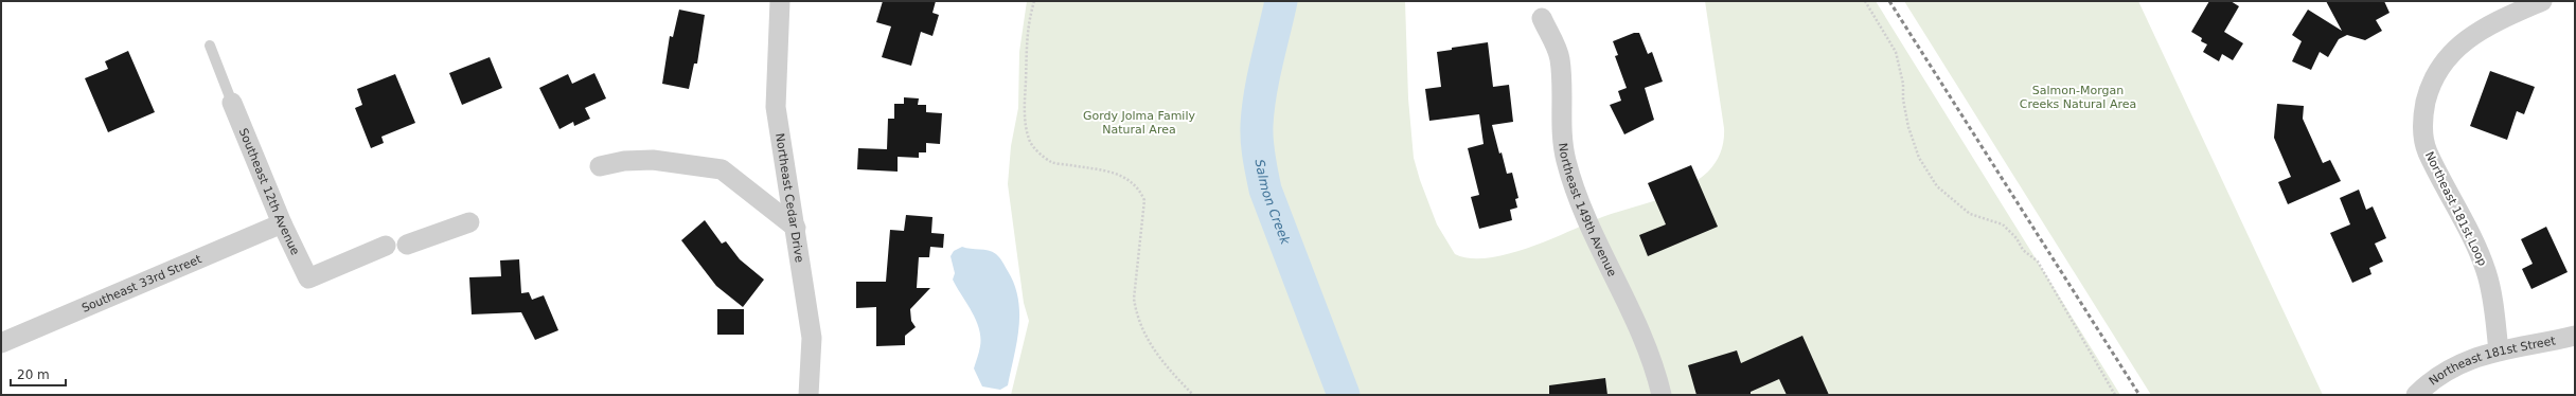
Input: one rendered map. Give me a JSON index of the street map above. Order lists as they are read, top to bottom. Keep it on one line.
{"streets":{"street":["Southeast 12th Avenue","Northeast Cedar Drive","Northeast 149th Avenue","Northeast 181st Loop","Southeast 33rd Street","Northeast 181st Street"]},"crossings":[["Southeast 12th Avenue","Southeast 33rd Street"],["Northeast 181st Loop","Northeast 181st Street"]],"water":["Salmon Creek"],"parks":["Salmon-Morgan Creeks Natural Area","Gordy Jolma Family Natural Area"],"scale_bar":"20 m"}
